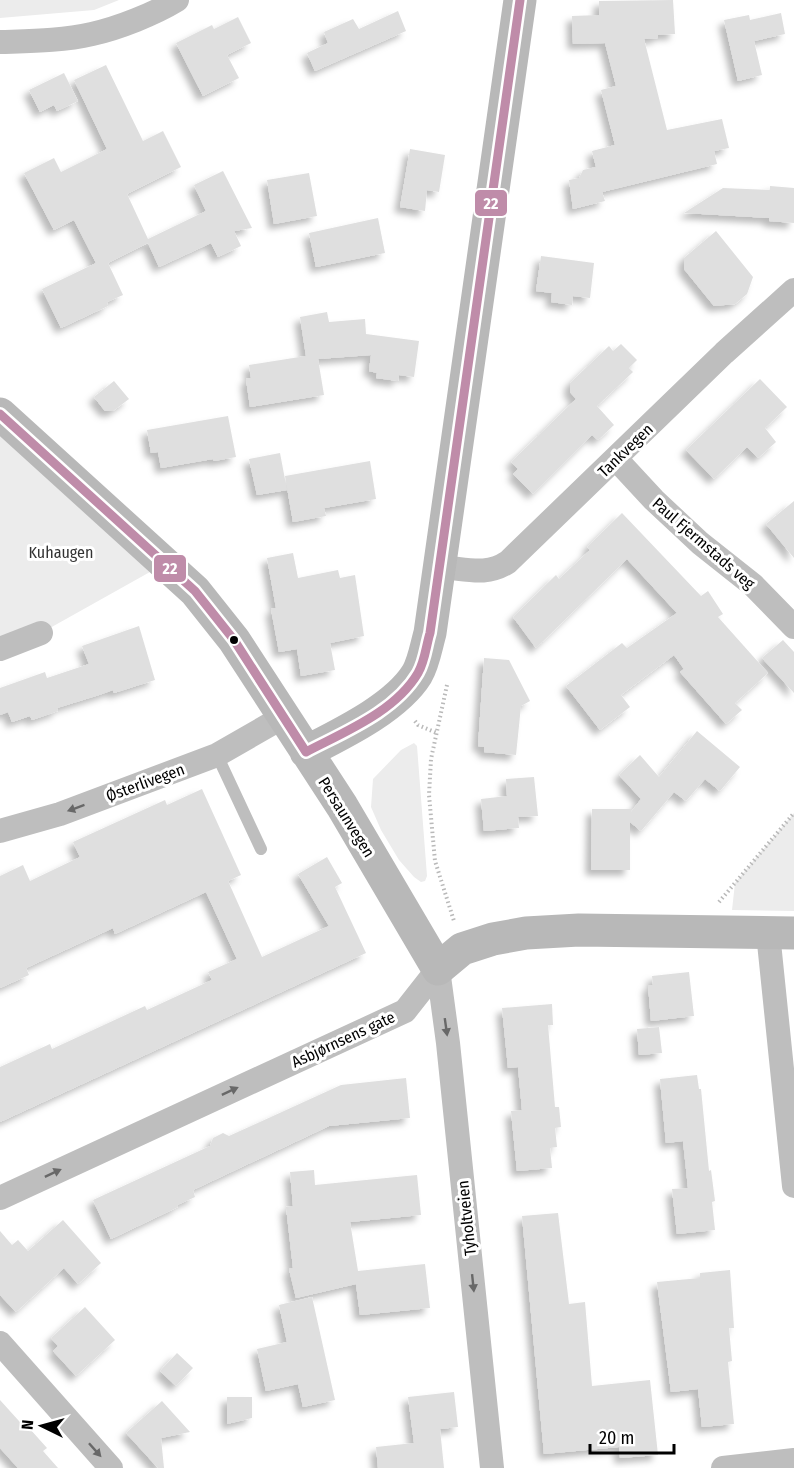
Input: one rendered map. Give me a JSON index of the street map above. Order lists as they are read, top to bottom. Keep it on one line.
{"streets":{"street":["Tankvegen","Paul Fjermstads veg","Østerlivegen","Persaunvegen","Asbjørnsens gate","Tyholtveien"]},"crossings":[["Tankvegen","Paul Fjermstads veg"],["Østerlivegen","Persaunvegen"],["Persaunvegen","Asbjørnsens gate"],["Persaunvegen","Tyholtveien"],["Asbjørnsens gate","Tyholtveien"]],"one_way":["Østerlivegen","Asbjørnsens gate","Tyholtveien"],"parks":["Kuhaugen"],"lines":["transit line 22"],"scale_bar":"20 m","north":"left"}
